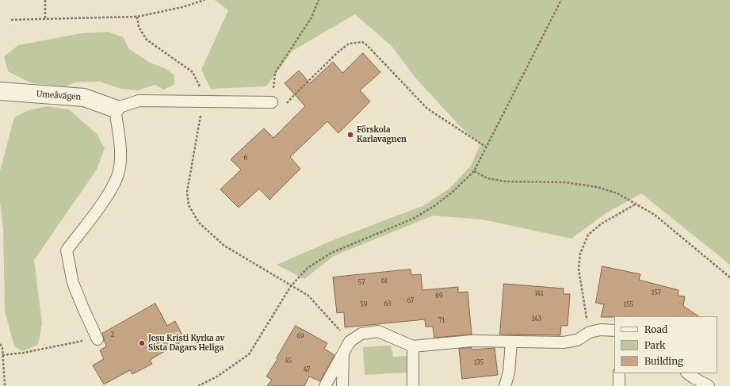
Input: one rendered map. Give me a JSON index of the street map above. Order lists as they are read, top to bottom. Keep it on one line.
{"streets":{"street":["Umeåvägen"]},"places":["Förskola Karlavagnen","Jesu Kristi Kyrka av Sista Dagars Heliga"],"house_numbers":["6","61","57","157","141","69","67","63","59","155","143","71","2","49","45","135","47"],"legend":["Road","Park","Building"]}
